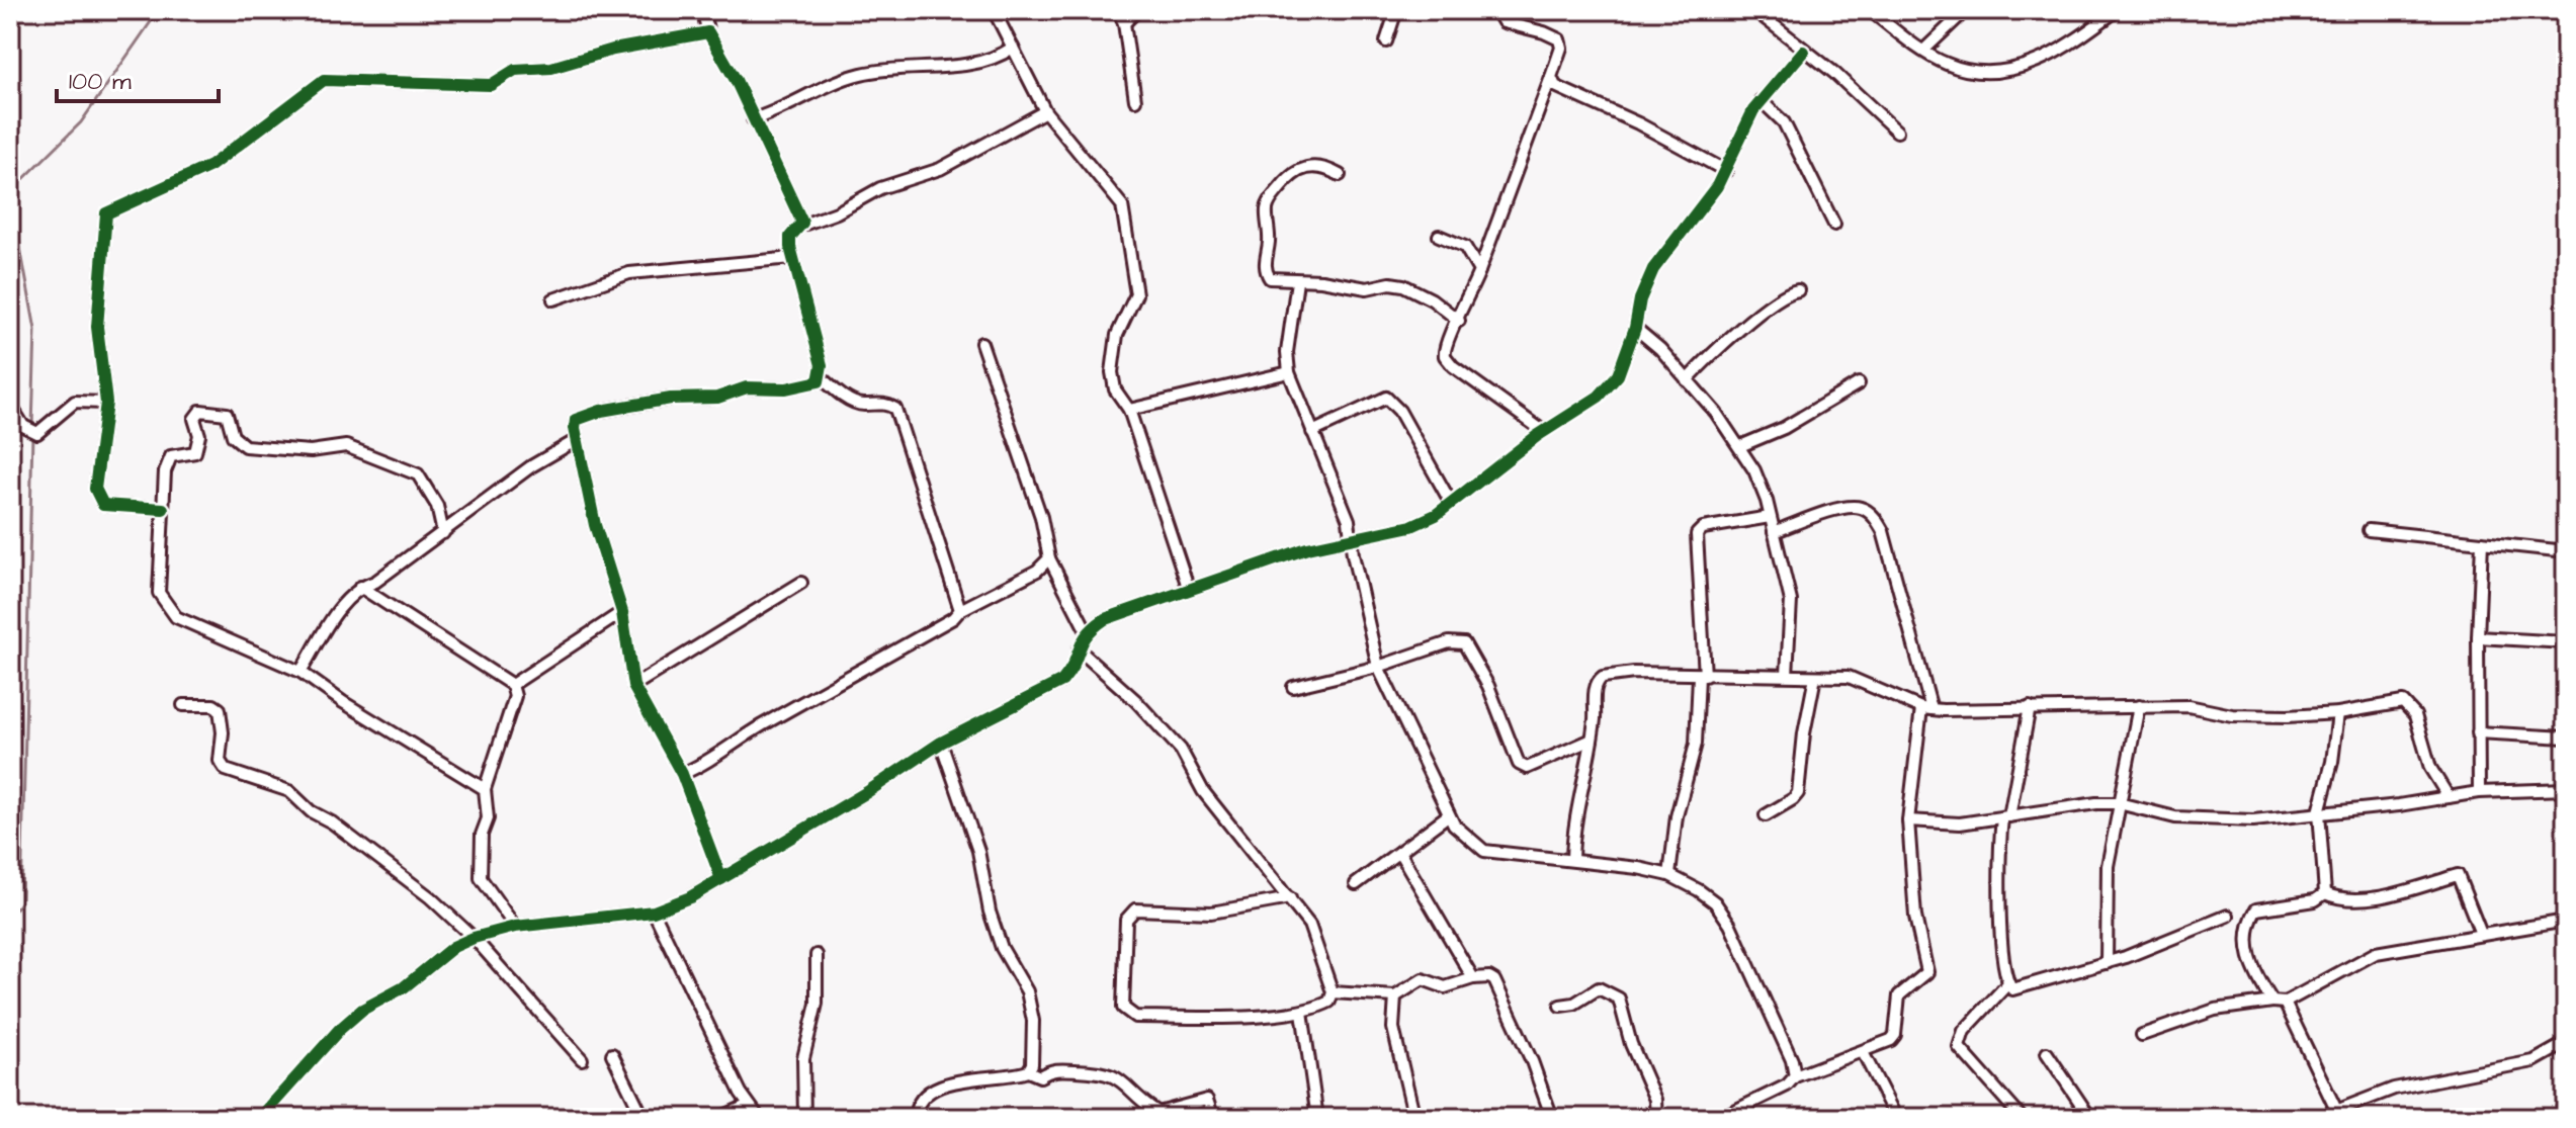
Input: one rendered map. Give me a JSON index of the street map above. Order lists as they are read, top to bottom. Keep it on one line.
{"scale_bar":"100 m"}
